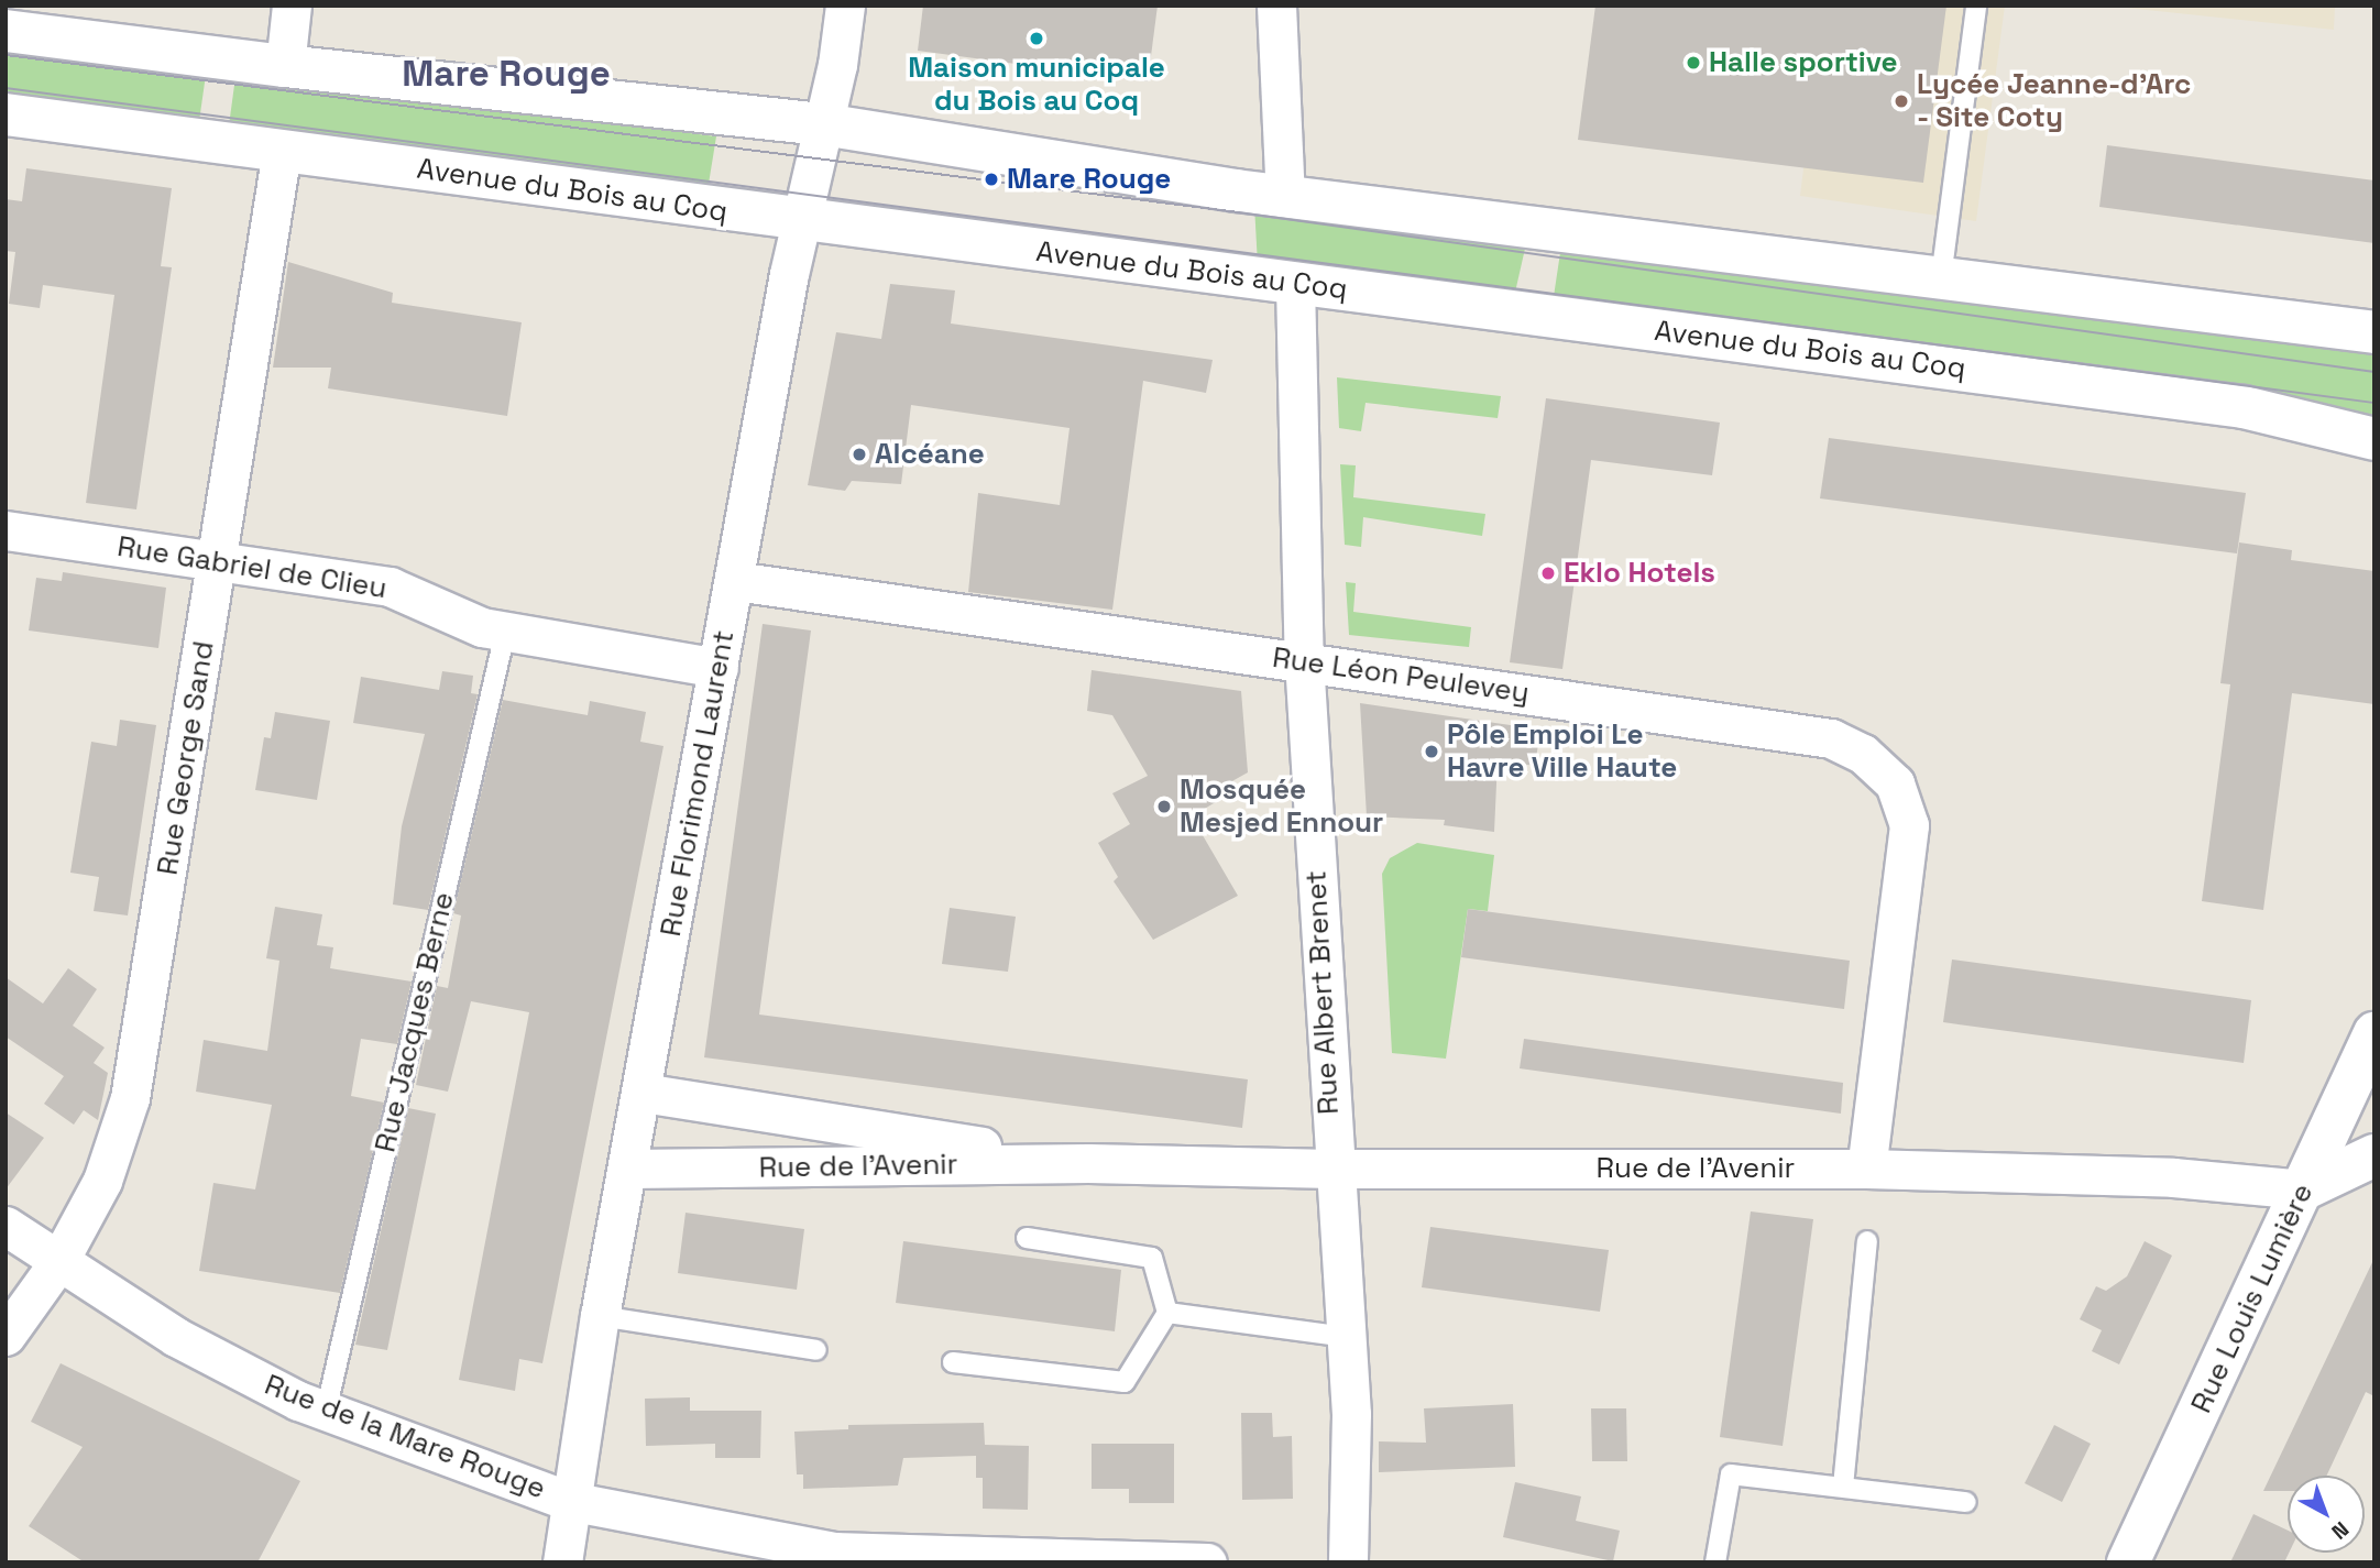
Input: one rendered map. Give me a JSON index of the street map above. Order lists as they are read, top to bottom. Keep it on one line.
{"streets":{"main road":["Avenue du Bois au Coq","Rue Louis Lumière"],"street":["Rue Gabriel de Clieu","Rue Léon Peulevey","Rue George Sand","Rue Florimond Laurent","Rue Albert Brenet","Rue de l'Avenir","Rue de la Mare Rouge"],"lane":["Rue Jacques Berne"]},"crossings":[["Avenue du Bois au Coq","Rue George Sand"],["Avenue du Bois au Coq","Rue Florimond Laurent"],["Avenue du Bois au Coq","Rue Albert Brenet"],["Rue Gabriel de Clieu","Rue George Sand"],["Rue Gabriel de Clieu","Rue Florimond Laurent"],["Rue Gabriel de Clieu","Rue Jacques Berne"],["Rue Léon Peulevey","Rue Florimond Laurent"],["Rue Léon Peulevey","Rue Albert Brenet"],["Rue Léon Peulevey","Rue de l'Avenir"],["Rue George Sand","Rue de la Mare Rouge"],["Rue Florimond Laurent","Rue de l'Avenir"],["Rue Florimond Laurent","Rue de la Mare Rouge"],["Rue Albert Brenet","Rue de l'Avenir"],["Rue Jacques Berne","Rue de la Mare Rouge"],["Rue de l'Avenir","Rue Louis Lumière"]],"districts":["Mare Rouge"],"places":["Maison municipale du Bois au Coq","Halle sportive","Lycée Jeanne-d'Arc - Site Coty","Mare Rouge","Alcéane","Eklo Hotels","Pôle Emploi Le Havre Ville Haute","Mosquée Mesjed Ennour"],"north":"bottom right"}
